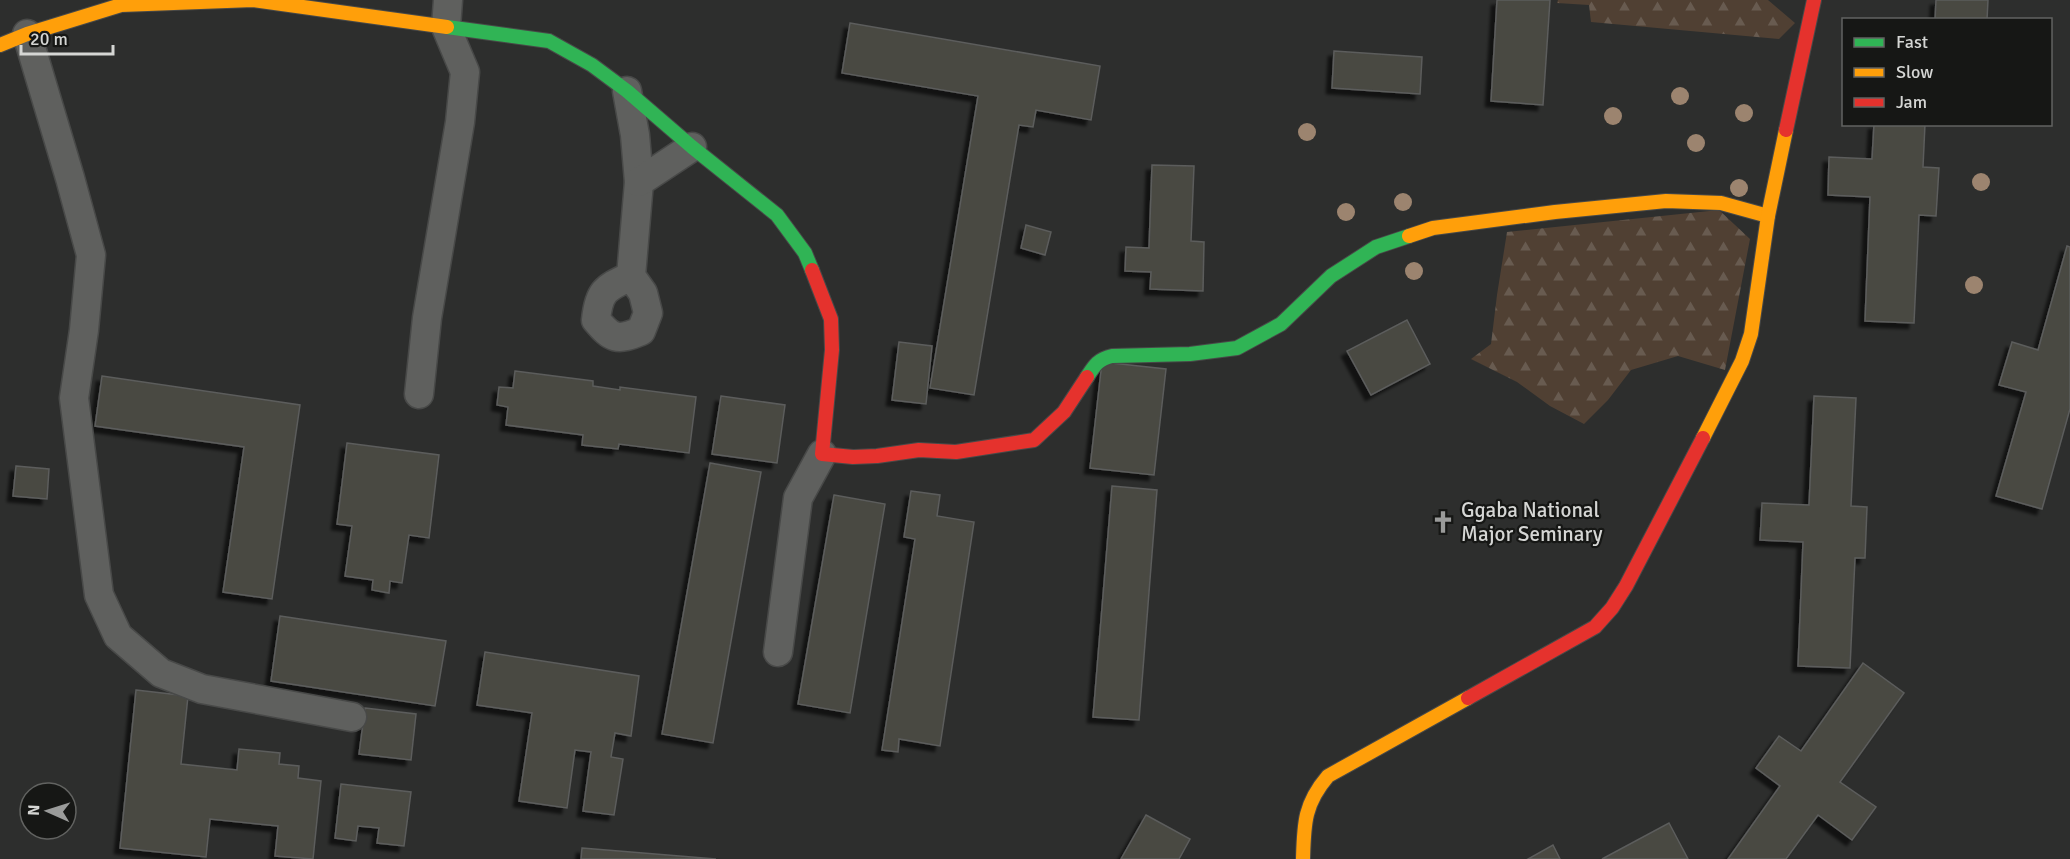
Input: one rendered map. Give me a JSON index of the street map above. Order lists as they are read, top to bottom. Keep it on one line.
{"places":{"church":["Ggaba National Major Seminary"]},"legend":["Fast","Slow","Jam"],"scale_bar":"20 m","north":"left"}
